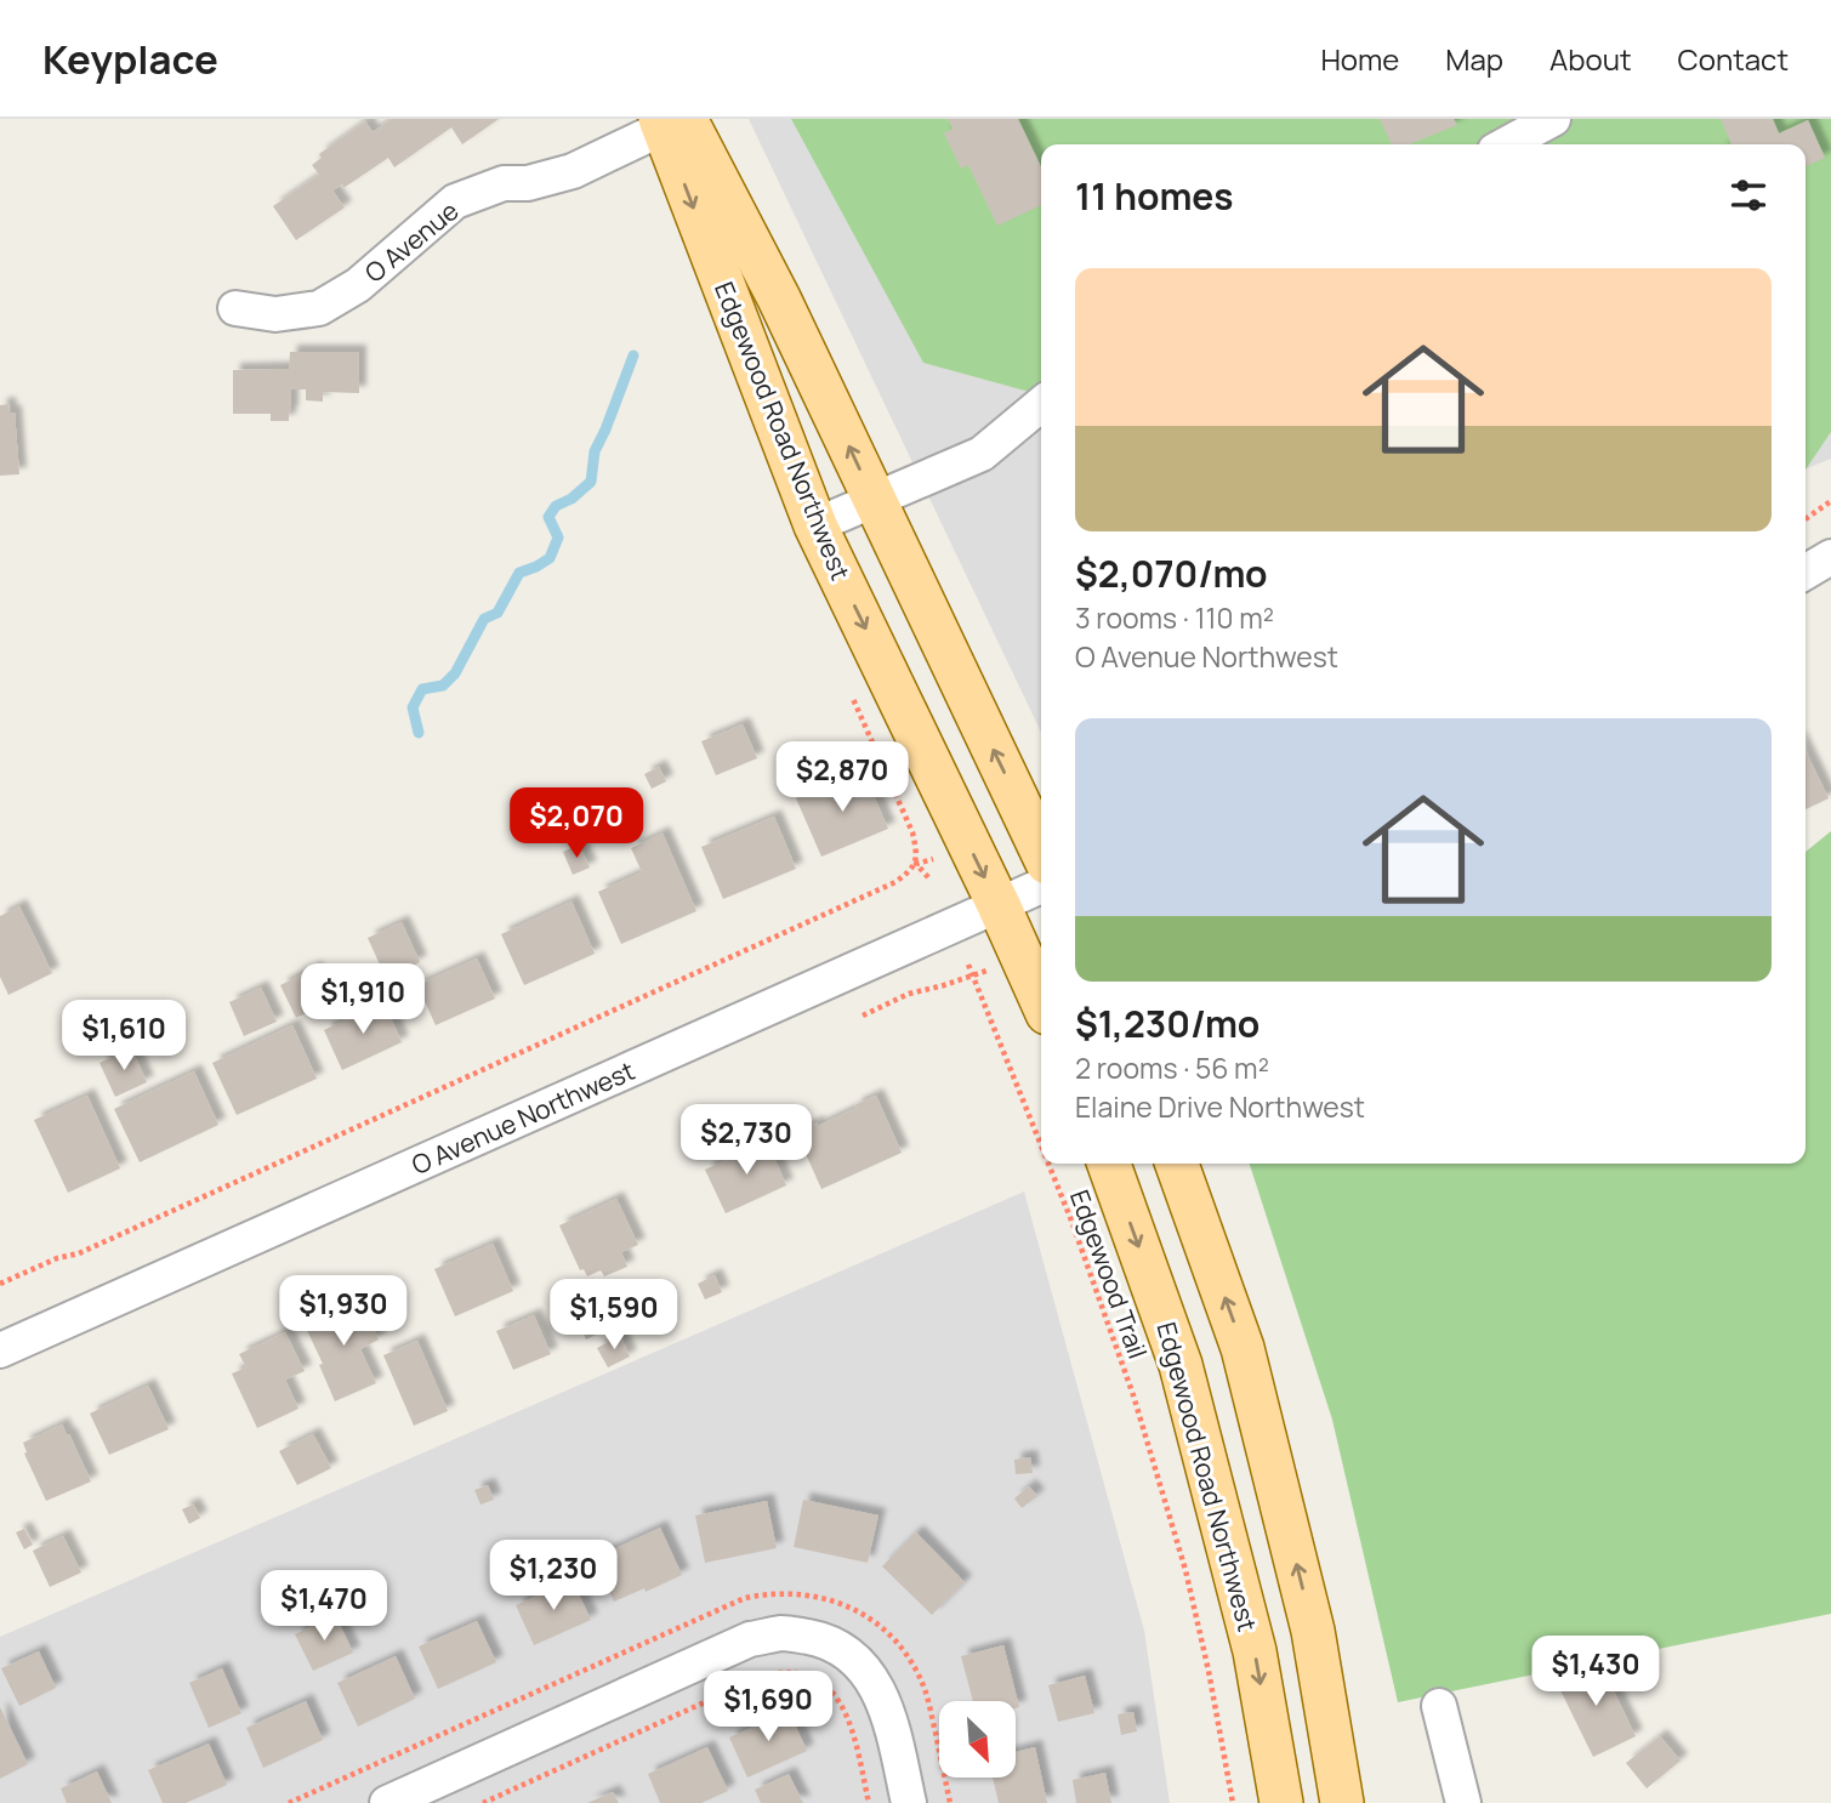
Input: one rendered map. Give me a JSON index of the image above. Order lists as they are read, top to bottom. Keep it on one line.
{"streets":{"main road":["Edgewood Road Northwest"],"street":["O Avenue","O Avenue Northwest"],"path":["Edgewood Trail"]},"crossings":[["O Avenue","Edgewood Road Northwest"],["Edgewood Road Northwest","O Avenue Northwest"]],"north":"bottom right","page":{"header":"Keyplace","nav":["Home","Map","About","Contact"],"heading":"11 homes","list":[{"name":"$2,070/mo","note":"3 rooms · 110 m² · O Avenue Northwest"},{"name":"$1,230/mo","note":"2 rooms · 56 m² · Elaine Drive Northwest"}],"price":["$2,870","$2,070","$1,910","$1,610","$2,730","$1,930","$1,590","$1,230","$1,470","$1,430","$1,690"]}}
